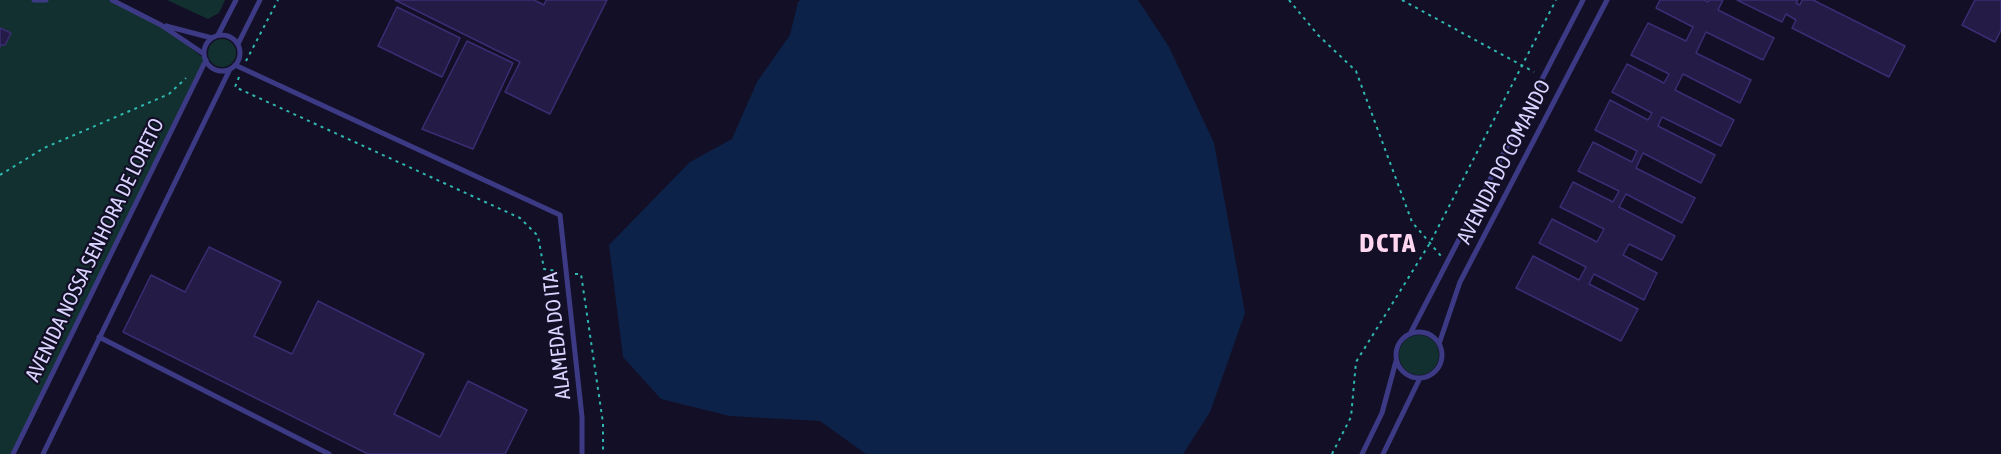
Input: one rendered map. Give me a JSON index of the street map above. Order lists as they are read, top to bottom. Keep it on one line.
{"streets":{"lane":["AVENIDA DO COMANDO","AVENIDA NOSSA SENHORA DE LORETO","ALAMEDA DO ITA"]},"districts":["DCTA"]}
